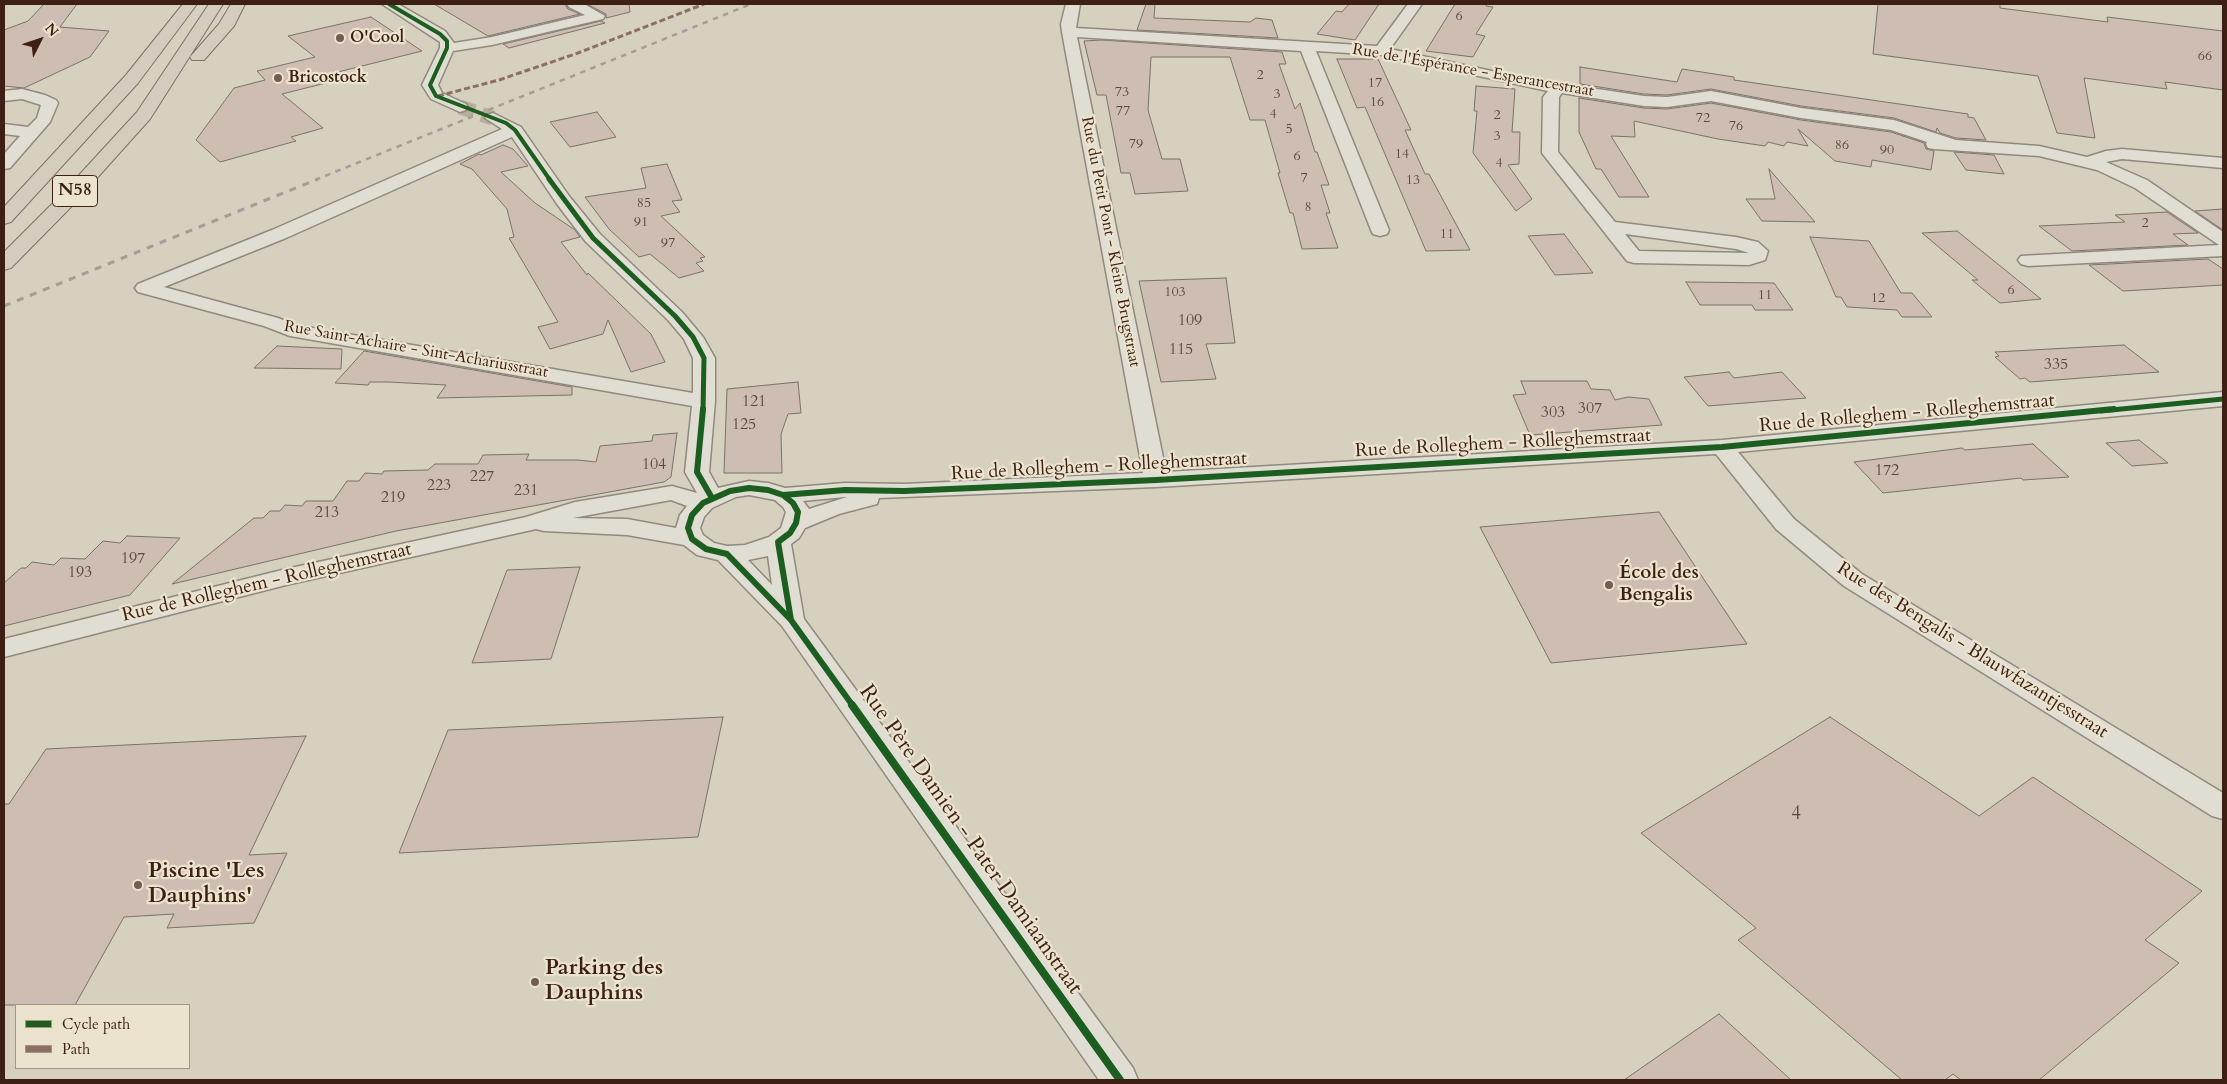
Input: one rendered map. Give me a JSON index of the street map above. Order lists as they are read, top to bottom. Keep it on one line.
{"streets":{"highway":["N58"],"street":["Rue de l'Éspérance - Esperancestraat","Rue du Petit Pont - Kleine Brugstraat","Rue Saint-Achaire - Sint-Achariusstraat","Rue de Rolleghem - Rolleghemstraat","Rue des Bengalis - Blauwfazantjesstraat","Rue Père Damien - Pater Damiaanstraat"]},"crossings":[["Rue de l'Éspérance - Esperancestraat","Rue du Petit Pont - Kleine Brugstraat"],["Rue du Petit Pont - Kleine Brugstraat","Rue de Rolleghem - Rolleghemstraat"],["Rue de Rolleghem - Rolleghemstraat","Rue des Bengalis - Blauwfazantjesstraat"],["Rue de Rolleghem - Rolleghemstraat","Rue Père Damien - Pater Damiaanstraat"]],"places":["O'Cool","Bricostock","École des Bengalis","Piscine 'Les Dauphins'","Parking des Dauphins"],"house_numbers":["6","66","2","17","73","3","16","77","4","2","72","76","5","3","79","86","90","14","6","4","7","13","85","8","91","2","11","97","6","103","11","12","109","115","335","121","307","303","125","104","172","227","223","231","219","213","197","193","4"],"legend":["Cycle path","Path"],"north":"top right"}
